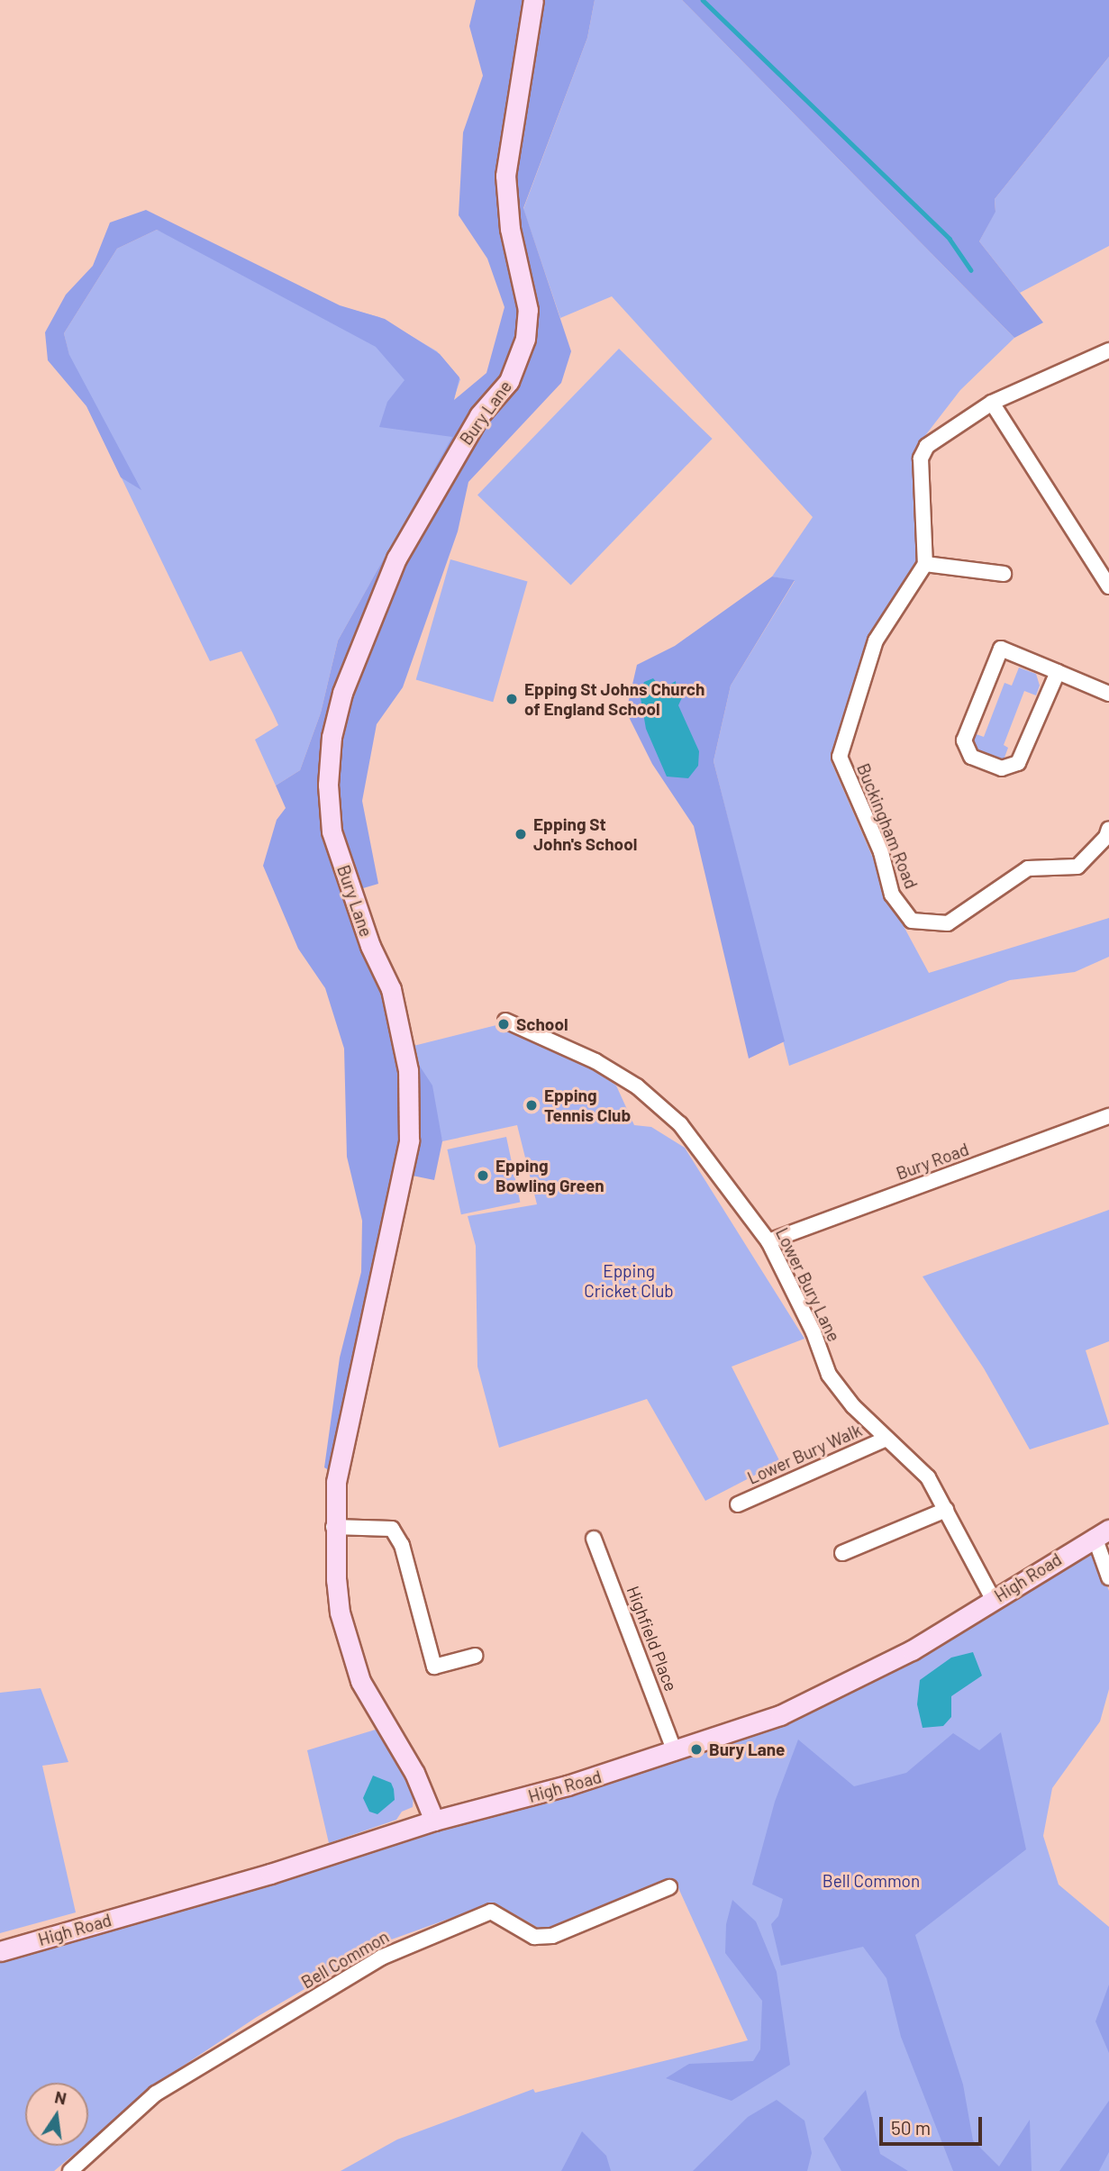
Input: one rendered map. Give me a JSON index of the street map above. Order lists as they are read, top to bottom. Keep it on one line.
{"streets":{"main road":["Bury Lane","High Road"],"street":["Buckingham Road","Bury Road","Lower Bury Lane","Lower Bury Walk","Highfield Place","Bell Common"]},"crossings":[["Bury Lane","High Road"],["Bury Road","Lower Bury Lane"],["Lower Bury Lane","Lower Bury Walk"],["Lower Bury Lane","High Road"],["High Road","Highfield Place"]],"parks":["Epping Cricket Club","Bell Common"],"places":["Epping St Johns Church of England School","Epping St John's School","School","Epping Tennis Club","Epping Bowling Green","Bury Lane"],"scale_bar":"50 m","north":"top"}
